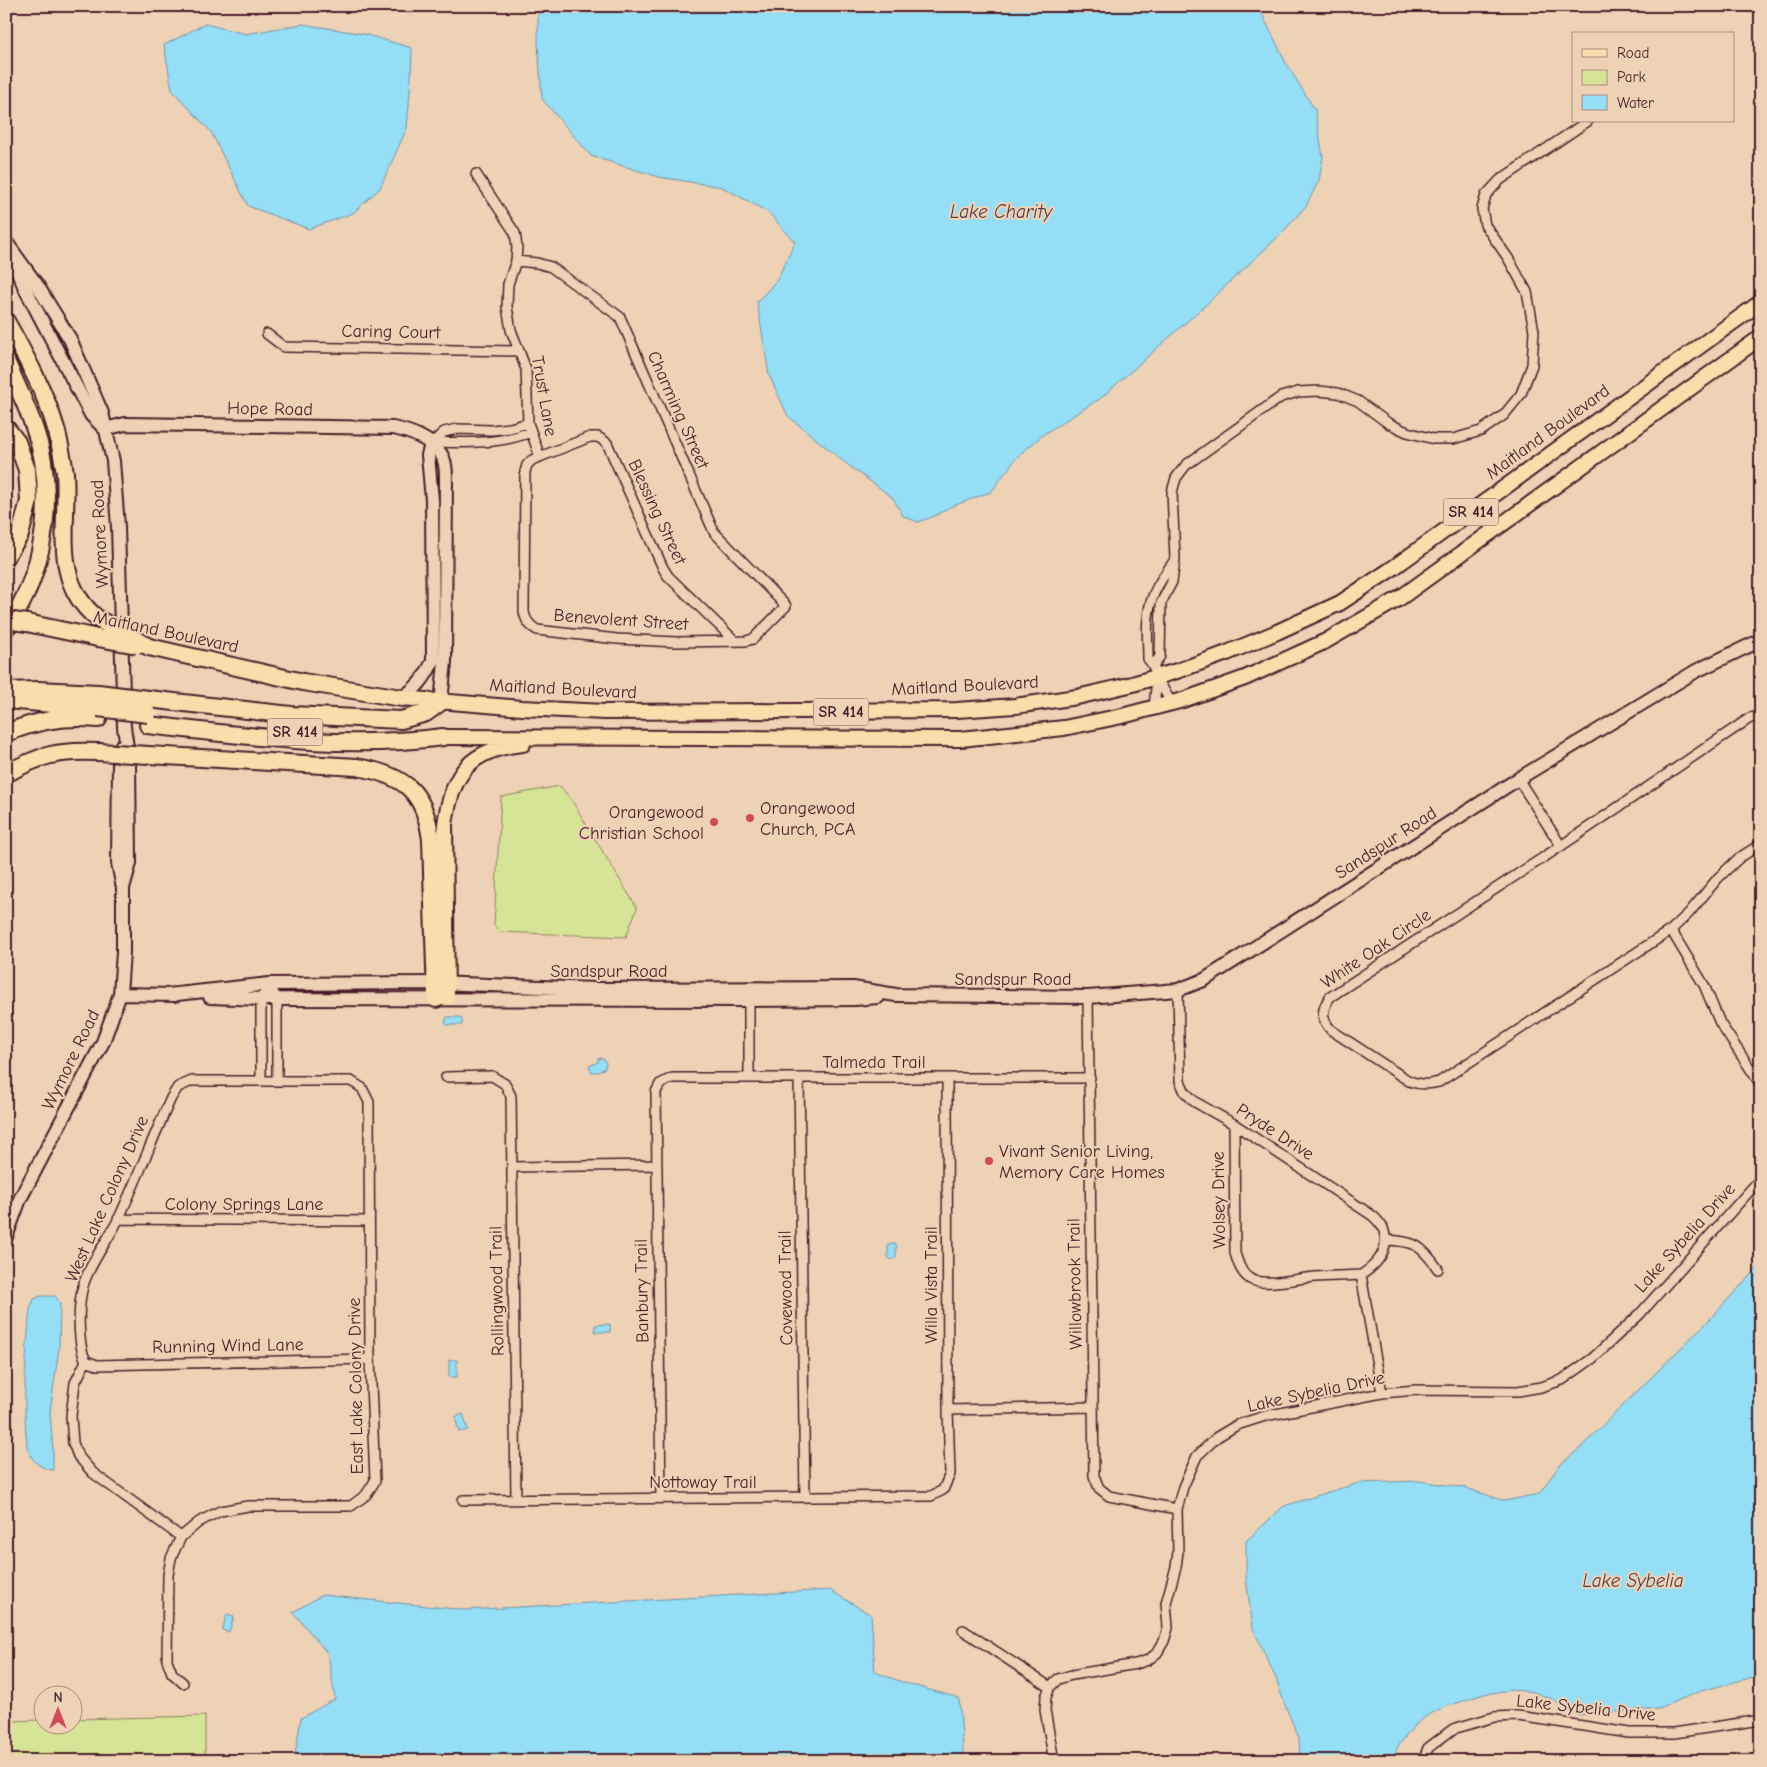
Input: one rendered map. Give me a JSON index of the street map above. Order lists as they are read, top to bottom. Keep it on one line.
{"streets":{"highway":["Maitland Boulevard","SR 414"],"main road":["Hope Road","Wymore Road","Sandspur Road"],"street":["Caring Court","Trust Lane","Charming Street","Blessing Street","Benevolent Street","White Oak Circle","Talmeda Trail","Pryde Drive","West Lake Colony Drive","Wolsey Drive","Colony Springs Lane","Lake Sybelia Drive","Willowbrook Trail","Willa Vista Trail","Covewood Trail","Rollingwood Trail","Banbury Trail","Running Wind Lane","East Lake Colony Drive","Nottoway Trail"]},"crossings":[["Caring Court","Trust Lane"],["Trust Lane","Charming Street"],["Trust Lane","Blessing Street"],["Trust Lane","Benevolent Street"],["Hope Road","Maitland Boulevard"],["Hope Road","Wymore Road"],["Charming Street","Benevolent Street"],["Blessing Street","Benevolent Street"],["Wymore Road","Sandspur Road"],["Sandspur Road","Pryde Drive"],["Sandspur Road","Willowbrook Trail"],["Talmeda Trail","Willowbrook Trail"],["Talmeda Trail","Willa Vista Trail"],["Talmeda Trail","Covewood Trail"],["Talmeda Trail","Banbury Trail"],["Pryde Drive","Wolsey Drive"],["West Lake Colony Drive","Colony Springs Lane"],["West Lake Colony Drive","Running Wind Lane"],["West Lake Colony Drive","East Lake Colony Drive"],["Colony Springs Lane","East Lake Colony Drive"],["Lake Sybelia Drive","Willowbrook Trail"],["Willa Vista Trail","Nottoway Trail"],["Covewood Trail","Nottoway Trail"],["Rollingwood Trail","Nottoway Trail"],["Banbury Trail","Nottoway Trail"],["Running Wind Lane","East Lake Colony Drive"]],"water":["Lake Charity","Lake Sybelia"],"places":["Orangewood Church, PCA","Orangewood Christian School","Vivant Senior Living, Memory Care Homes"],"legend":["Road","Park","Water"],"north":"top"}
